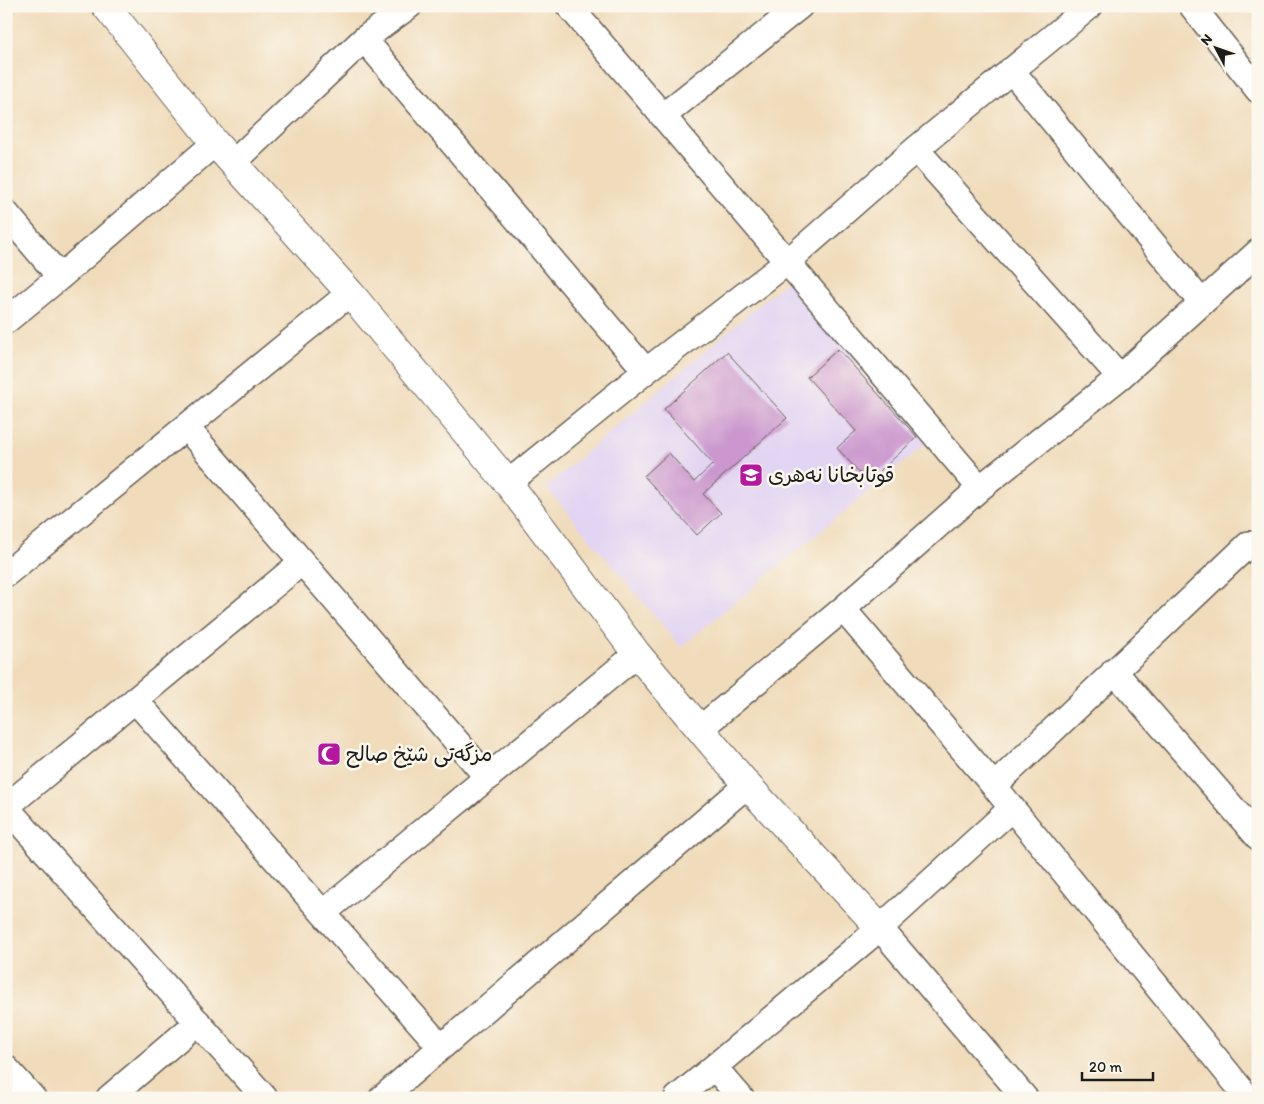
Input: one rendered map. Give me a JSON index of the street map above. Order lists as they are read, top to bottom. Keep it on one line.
{"places":{"school or university":["قوتابخانا نەهری"],"mosque":["مزگەتی شێخ صالح"]},"scale_bar":"20 m","north":"top left"}
